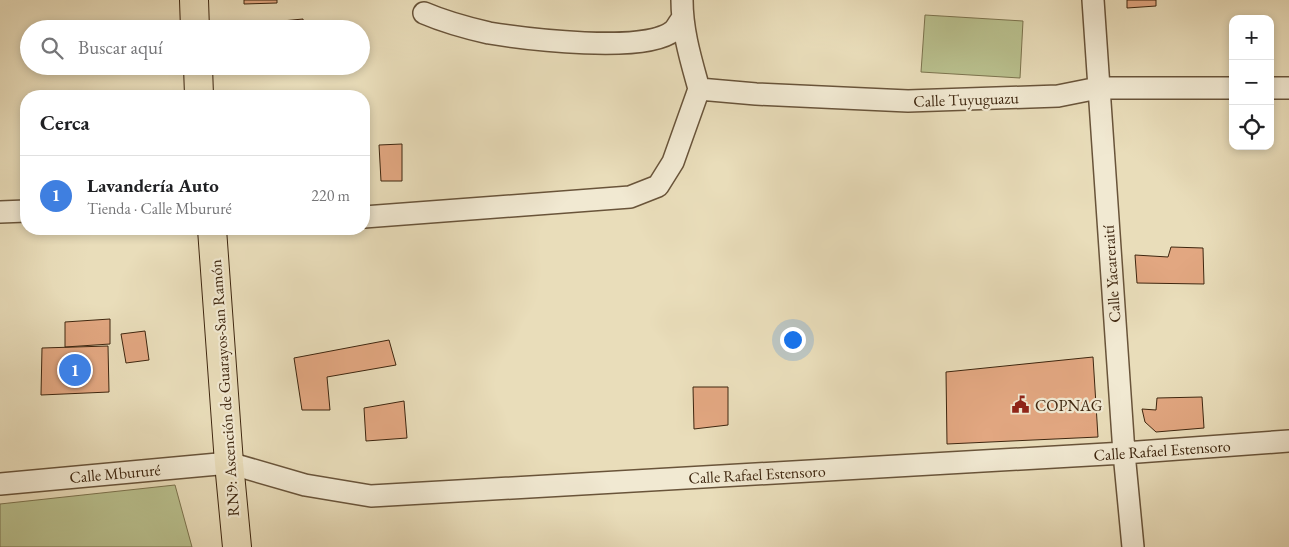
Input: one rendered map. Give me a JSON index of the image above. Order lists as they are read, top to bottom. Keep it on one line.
{"streets":{"highway":["RN9: Ascención de Guarayos-San Ramón"],"street":["Calle Tuyuguazu","Calle Yacareraití","Calle Rafael Estensoro","Calle Mbururé"]},"crossings":[["Calle Tuyuguazu","Calle Yacareraití"],["Calle Yacareraití","Calle Rafael Estensoro"],["RN9: Ascención de Guarayos-San Ramón","Calle Rafael Estensoro"],["RN9: Ascención de Guarayos-San Ramón","Calle Mbururé"],["Calle Rafael Estensoro","Calle Mbururé"]],"places":{"public building":["COPNAG"]},"page":{"map_buttons":["+","−"],"search":"Buscar aquí","heading":"Cerca","list":[{"mark":"1","name":"Lavandería Auto","note":"Tienda · Calle Mbururé","value":"220 m"}],"pins":"1"}}
